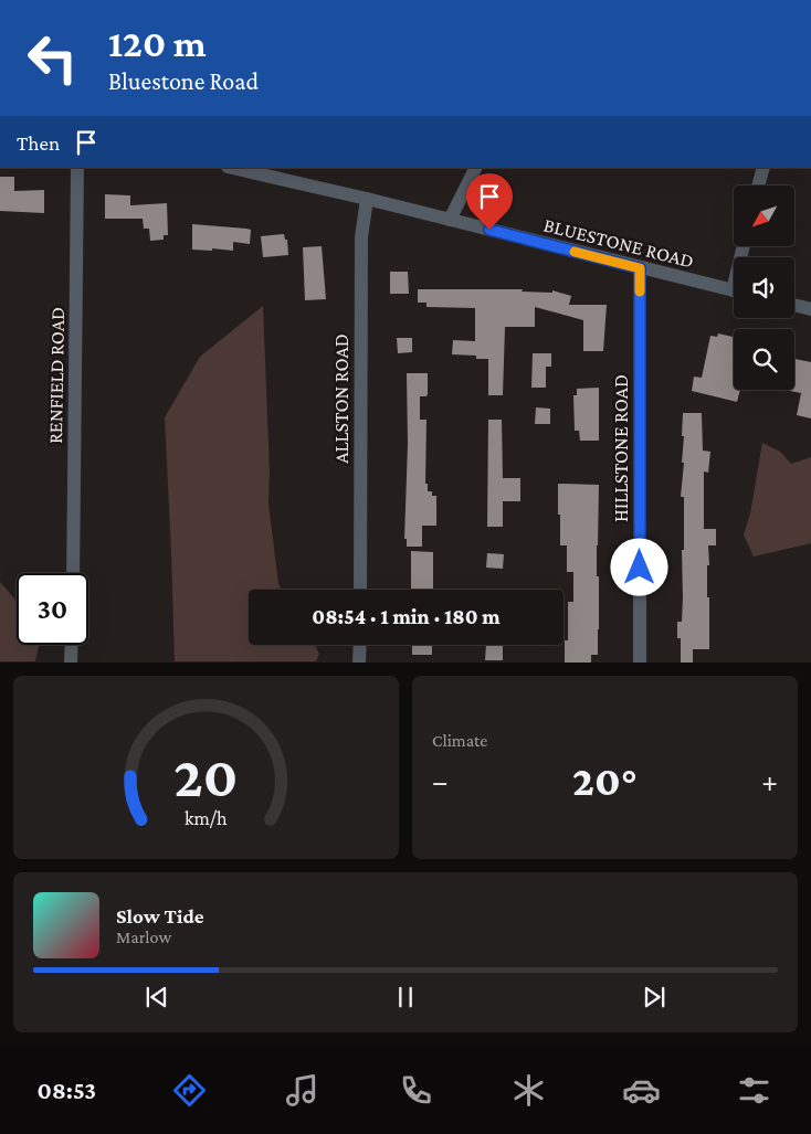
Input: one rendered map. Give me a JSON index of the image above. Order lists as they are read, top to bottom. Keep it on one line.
{"streets":{"street":["BLUESTONE ROAD","RENFIELD ROAD","ALLSTON ROAD","HILLSTONE ROAD"]},"crossings":[["BLUESTONE ROAD","ALLSTON ROAD"],["BLUESTONE ROAD","HILLSTONE ROAD"]],"north":"bottom left","page":{"turn":["120 m","Bluestone Road"],"then":"Then","limit":"30","trip":"08:54 · 1 min · 180 m","tile":"Climate","heat":["−","20°","+"],"song":["Slow Tide","Marlow"],"tabs":"08:53","gauge":["20","km/h"]}}
